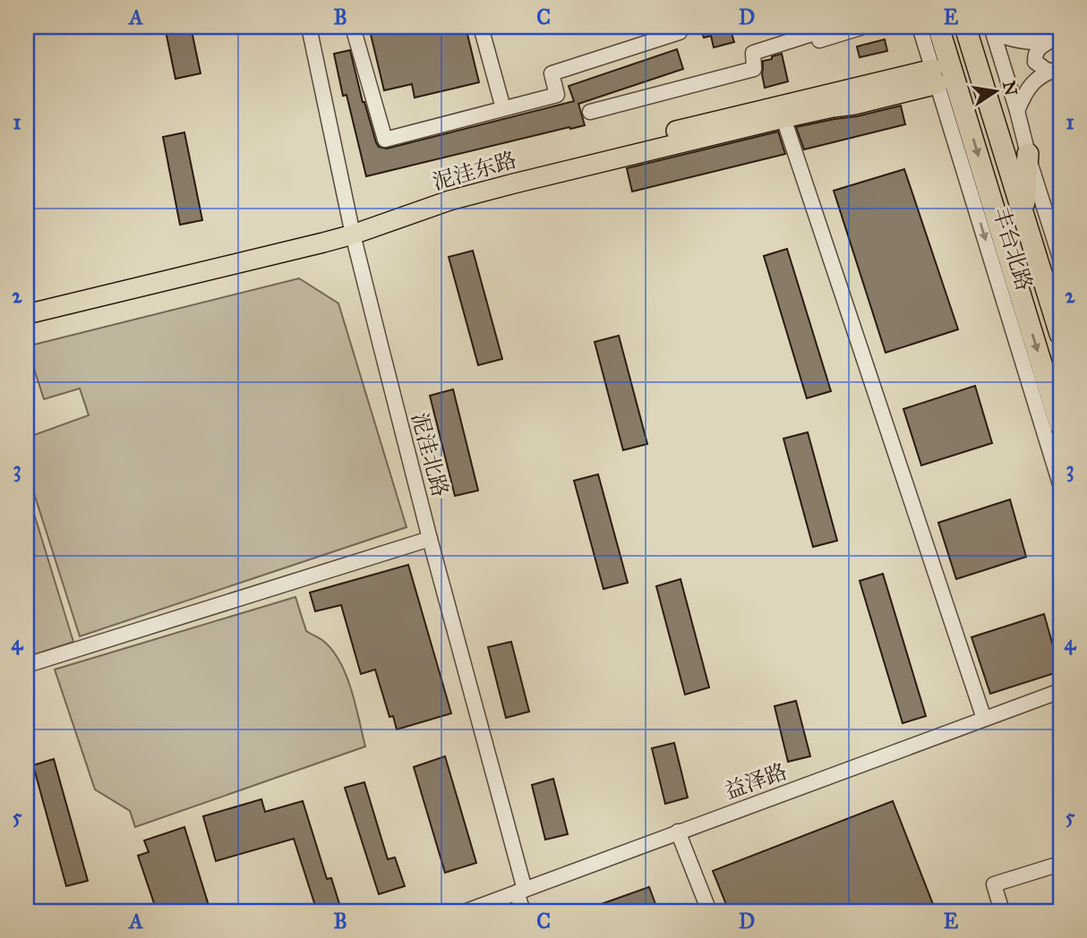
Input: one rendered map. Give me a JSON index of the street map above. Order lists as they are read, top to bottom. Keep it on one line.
{"streets":{"highway":["丰台北路"],"main road":["泥洼东路"],"street":["泥洼北路","益泽路"]},"crossings":[["泥洼东路","丰台北路"],["泥洼东路","泥洼北路"],["泥洼北路","益泽路"]],"north":"right","grid":{"columns":["A","B","C","D","E"],"rows":["1","2","3","4","5"]}}
